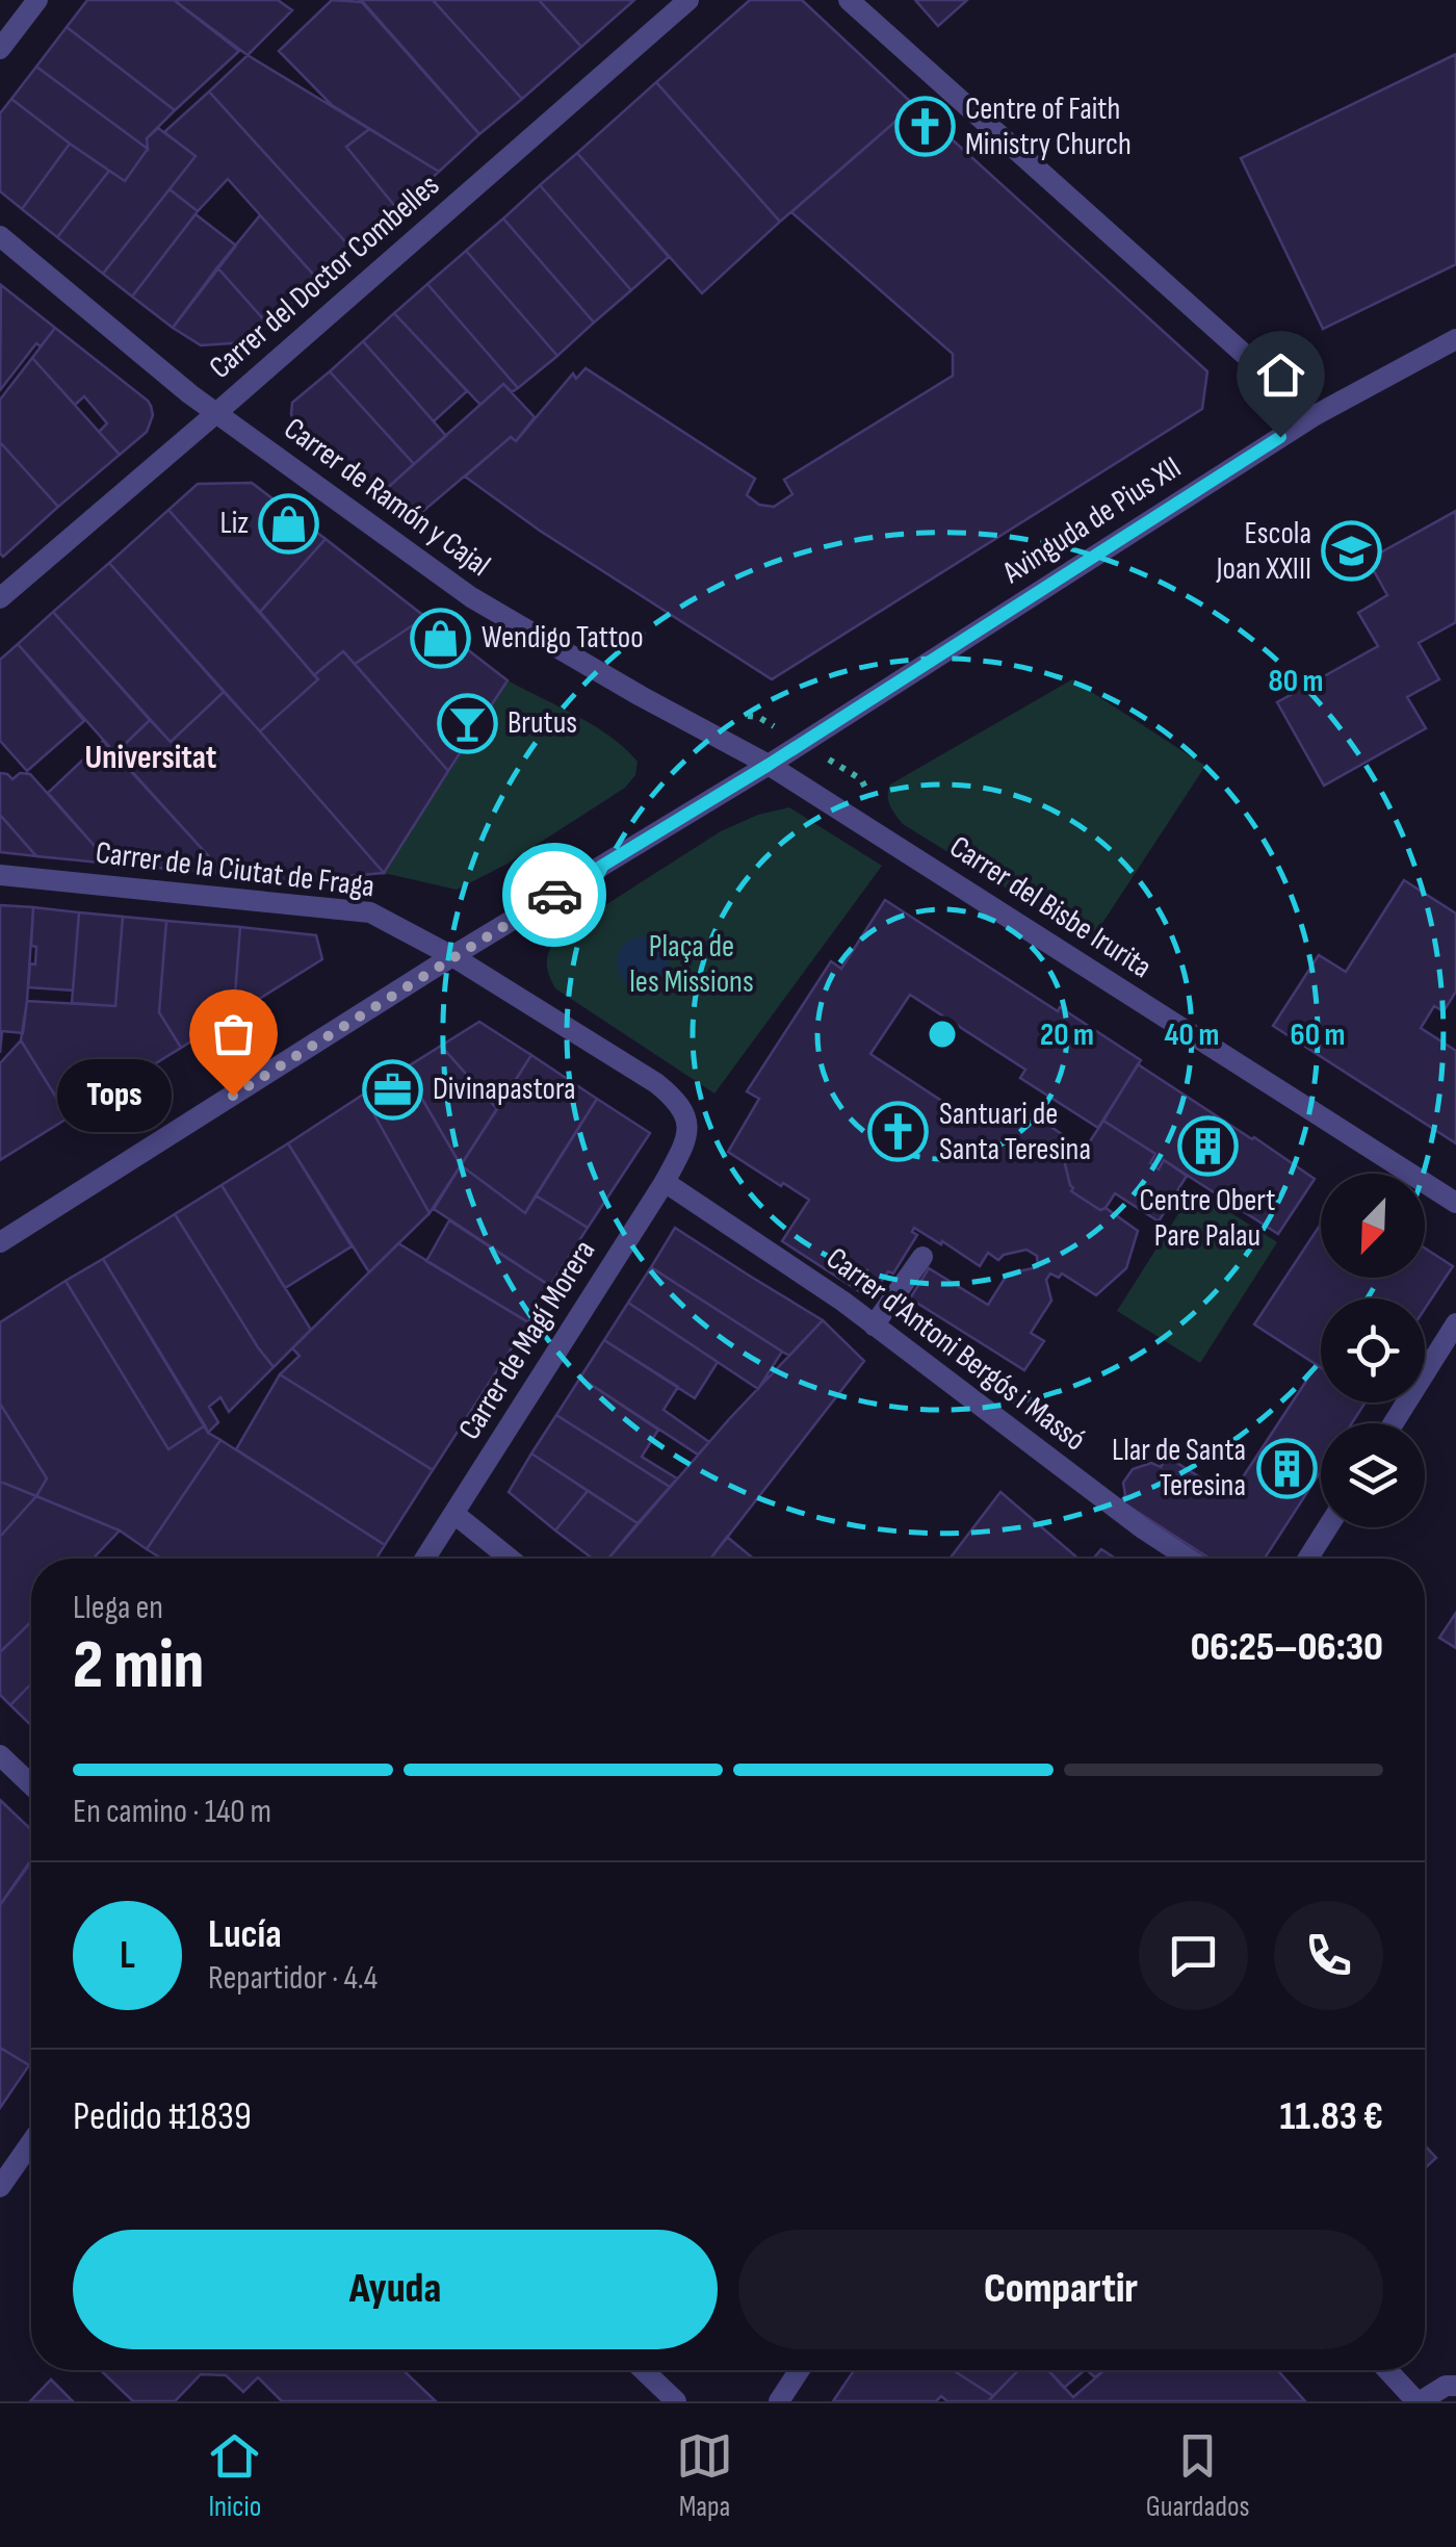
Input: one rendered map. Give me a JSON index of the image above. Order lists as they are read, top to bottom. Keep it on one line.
{"streets":{"street":["Carrer del Doctor Combelles","Carrer de Ramón y Cajal","Avinguda de Pius XII","Carrer de la Ciutat de Fraga","Carrer del Bisbe Irurita","Carrer de Magí Morera","Carrer d'Antoni Bergós i Massó"]},"crossings":[["Carrer del Doctor Combelles","Carrer de Ramón y Cajal"],["Carrer de Ramón y Cajal","Avinguda de Pius XII"],["Carrer de Ramón y Cajal","Carrer del Bisbe Irurita"],["Avinguda de Pius XII","Carrer del Bisbe Irurita"],["Carrer de la Ciutat de Fraga","Carrer de Magí Morera"],["Carrer de Magí Morera","Carrer d'Antoni Bergós i Massó"]],"districts":["Universitat"],"parks":["Plaça de les Missions"],"places":{"church":["Centre of Faith Ministry Church","Santuari de Santa Teresina"],"shop":["Liz","Wendigo Tattoo"],"school or university":["Escola Joan XXIII"],"bar":["Brutus"],"office":["Divinapastora"],"other":["Tops"],"building":["Centre Obert Pare Palau","Llar de Santa Teresina"]},"north":"bottom left","page":{"bubble":"Tops","heading":["2 min","Llega en","06:25–06:30"],"panel":["Lucía","Repartidor · 4.4","Pedido #1839","11.83 €"],"bar":"En camino · 140 m","round":"L","buttons":["Ayuda","Compartir"],"tabs":["Inicio","Mapa","Guardados"]},"rings":["80 m","20 m","40 m","60 m"]}
